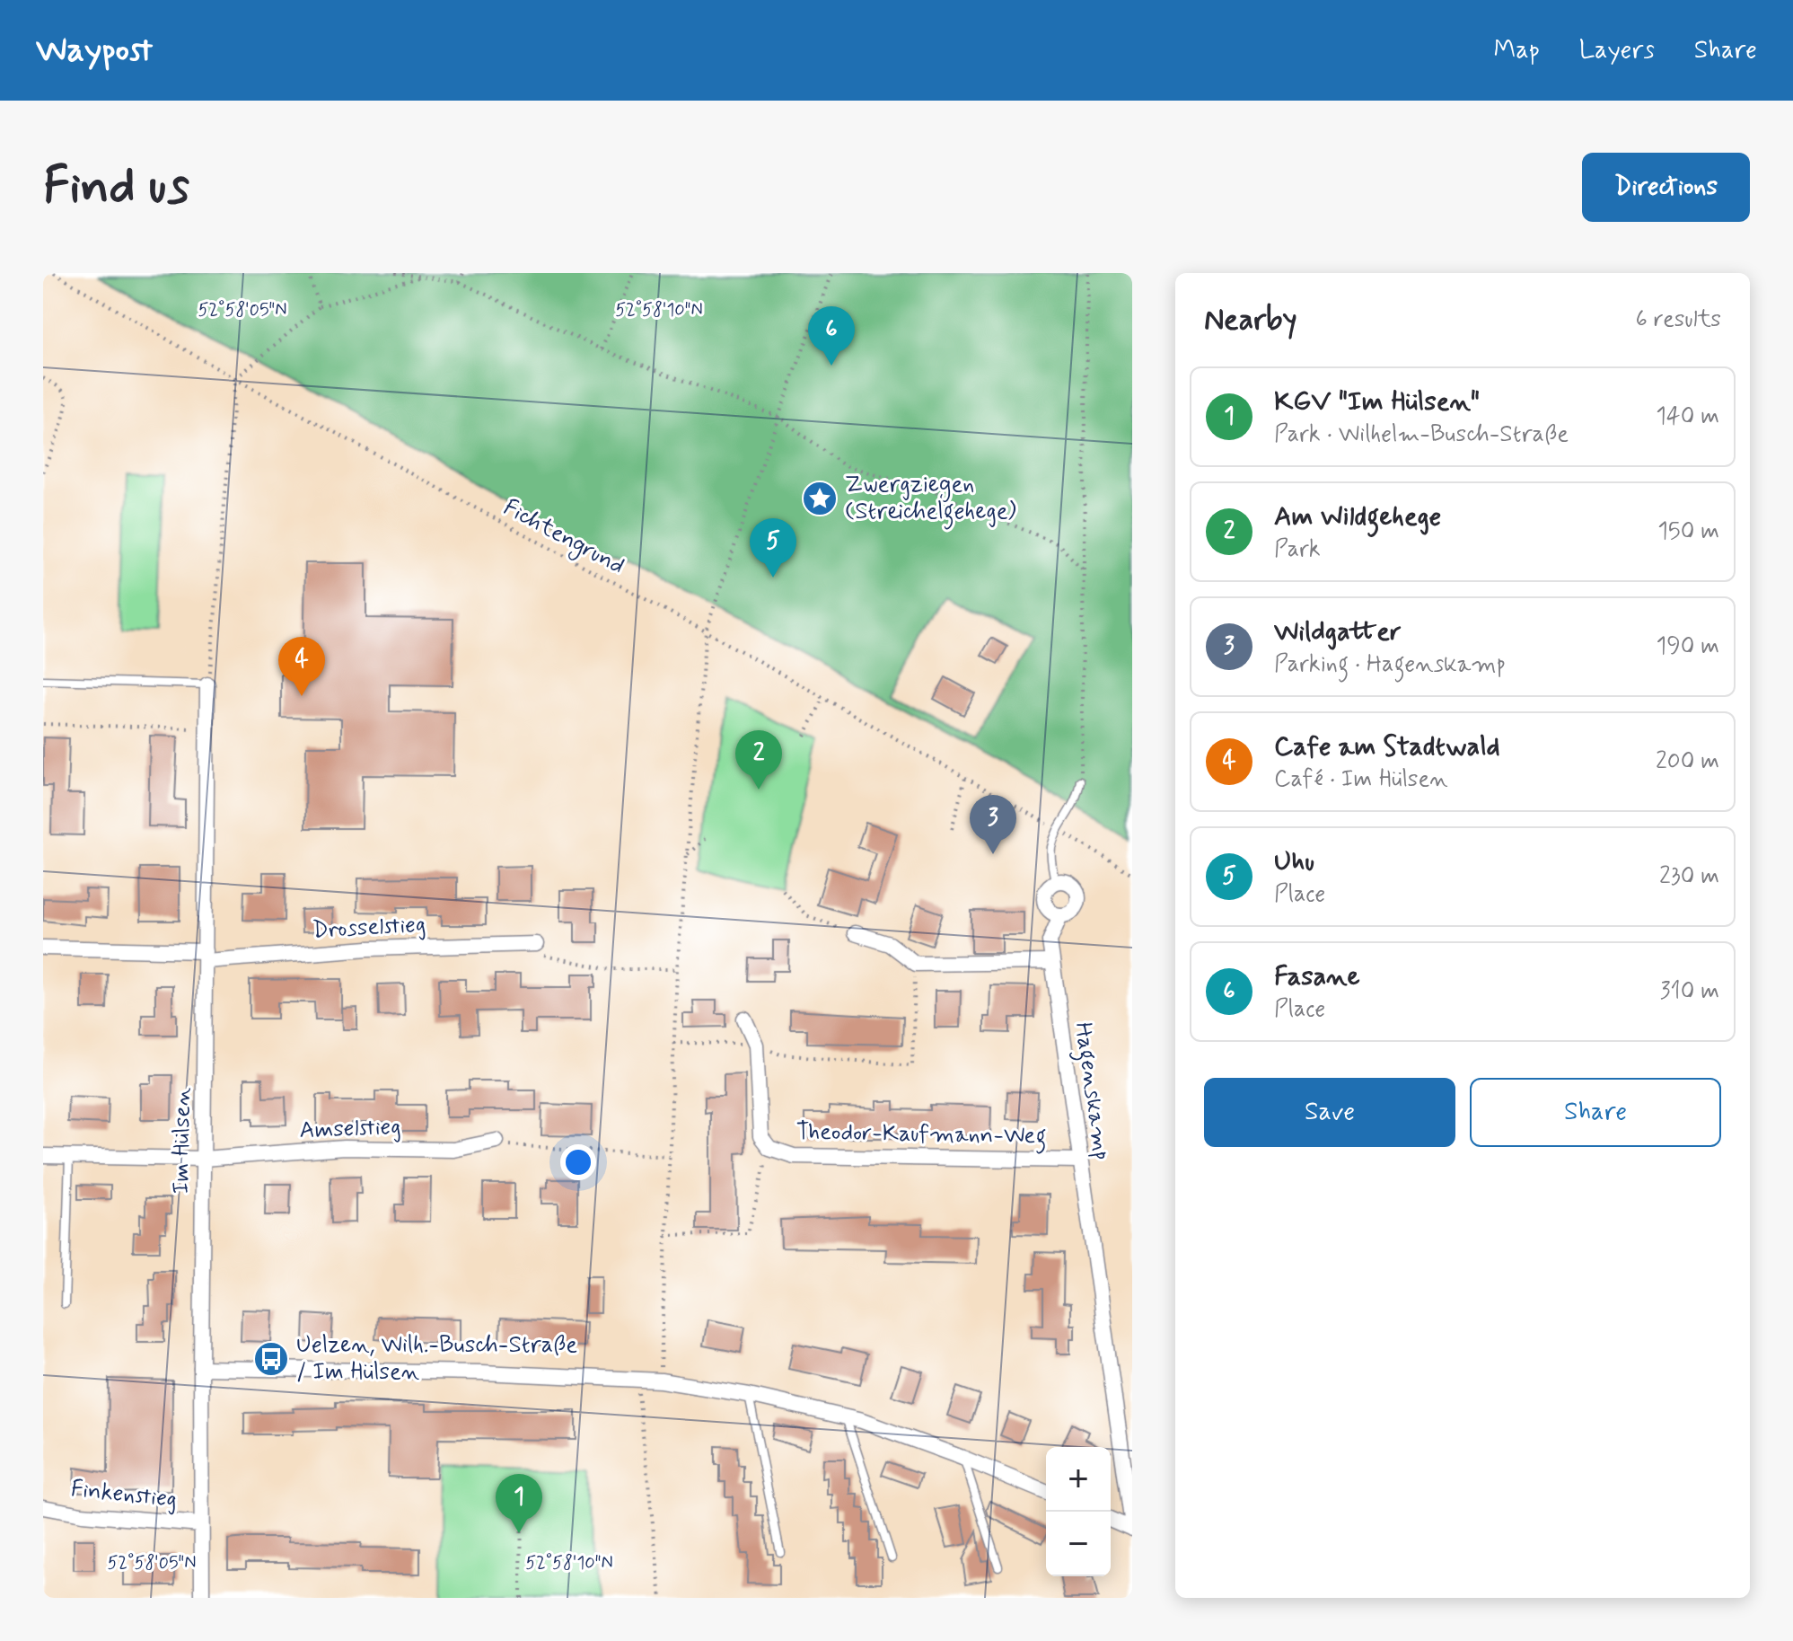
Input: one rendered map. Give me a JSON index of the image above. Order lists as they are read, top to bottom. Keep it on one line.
{"streets":{"street":["Drosselstieg","Hagenskamp","Amselstieg","Theodor-Kaufmann-Weg","Im Hülsen","Finkenstieg"],"path":["Fichtengrund"]},"crossings":[["Drosselstieg","Im Hülsen"],["Hagenskamp","Theodor-Kaufmann-Weg"],["Amselstieg","Im Hülsen"],["Im Hülsen","Finkenstieg"]],"places":{"place":["Zwergziegen (Streichelgehege)"],"bus stop":["Uelzen, Wilh.-Busch-Straße / Im Hülsen"]},"page":{"header":"Waypost","nav":["Map","Layers","Share"],"buttons":["Directions",["Save","Share"]],"title":"Find us","heading":["Nearby","6 results"],"pins":["6","5","4","2","3","1"],"list":[{"mark":"1","name":"KGV \"Im Hülsen\"","note":"Park · Wilhelm-Busch-Straße","value":"140 m"},{"mark":"2","name":"Am Wildgehege","note":"Park","value":"150 m"},{"mark":"3","name":"Wildgatter","note":"Parking · Hagenskamp","value":"190 m"},{"mark":"4","name":"Cafe am Stadtwald","note":"Café · Im Hülsen","value":"200 m"},{"mark":"5","name":"Uhu","note":"Place","value":"230 m"},{"mark":"6","name":"Fasane","note":"Place","value":"310 m"}],"map_buttons":["+","−"]},"coordinates":["52°58'05\"N","52°58'10\"N"]}
